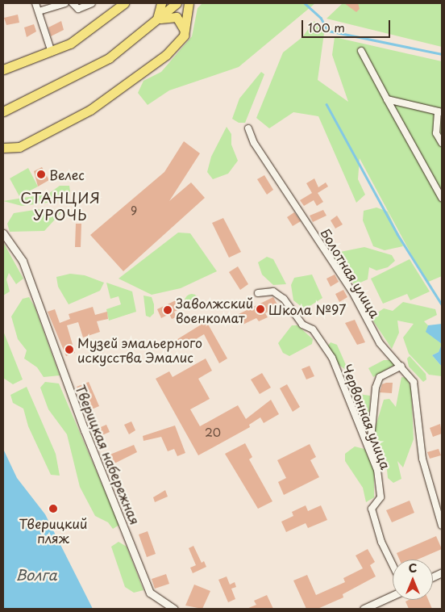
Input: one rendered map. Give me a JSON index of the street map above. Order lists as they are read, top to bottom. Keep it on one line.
{"streets":{"street":["Болотная улица","Червонная улица","Тверицкая набережная"]},"districts":["СТАНЦИЯ УРОЧЬ"],"water":["Волга"],"places":["Велес","Школа №97","Заволжский военкомат","Музей эмальерного искусства Эмалис","Тверицкий пляж"],"house_numbers":["9","20"],"scale_bar":"100 m","north":"top"}
